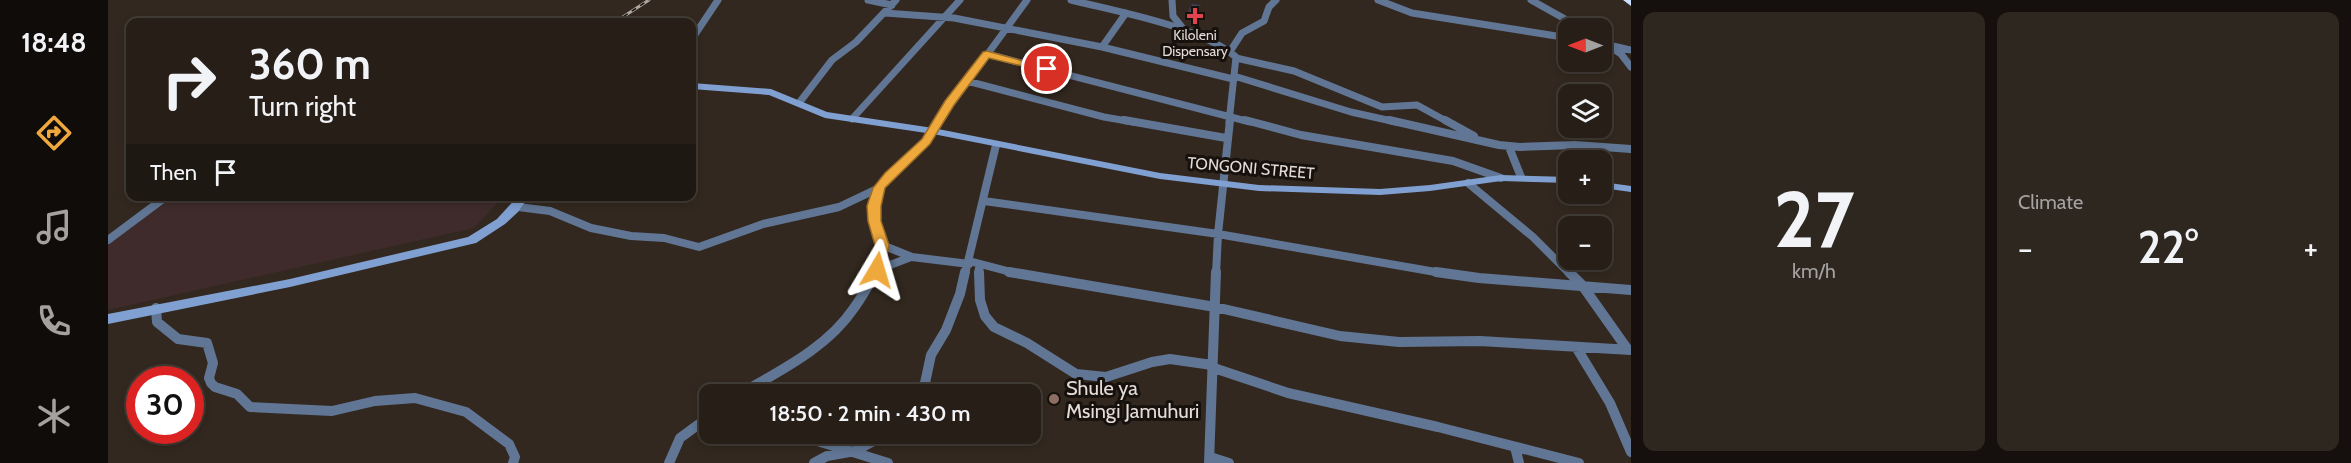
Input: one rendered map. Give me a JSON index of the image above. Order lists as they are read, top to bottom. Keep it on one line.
{"streets":{"street":["TONGONI STREET"]},"places":{"health":["Kiloleni Dispensary"],"other":["Shule ya Msingi Jamuhuri"]},"north":"left","page":{"tabs":"18:48","tile":[["27","km/h"],"Climate"],"map_buttons":["+","−"],"turn":["360 m","Turn right"],"then":"Then","heat":["−","22°","+"],"limit":"30","trip":"18:50 · 2 min · 430 m"}}
